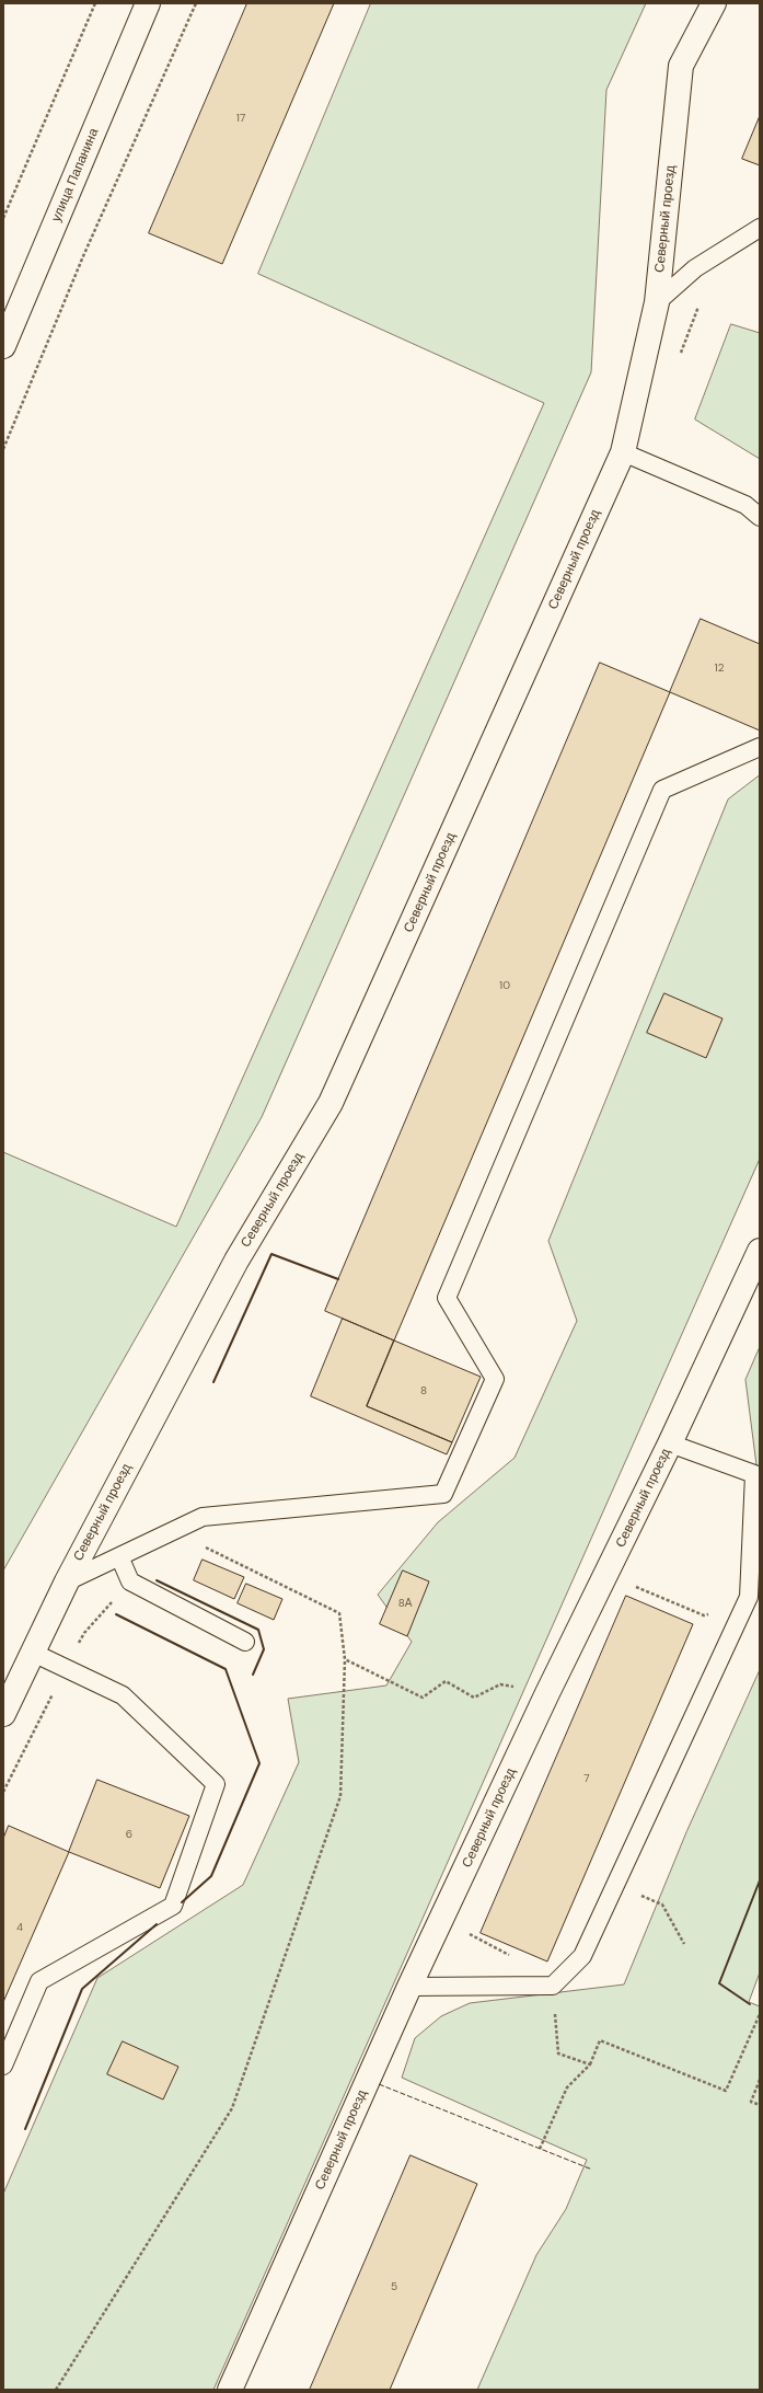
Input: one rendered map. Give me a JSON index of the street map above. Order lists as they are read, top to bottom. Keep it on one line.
{"streets":{"street":["улица Папанина","Северный проезд"]},"house_numbers":["17","12","10","8","8А","7","6","4","5"]}
